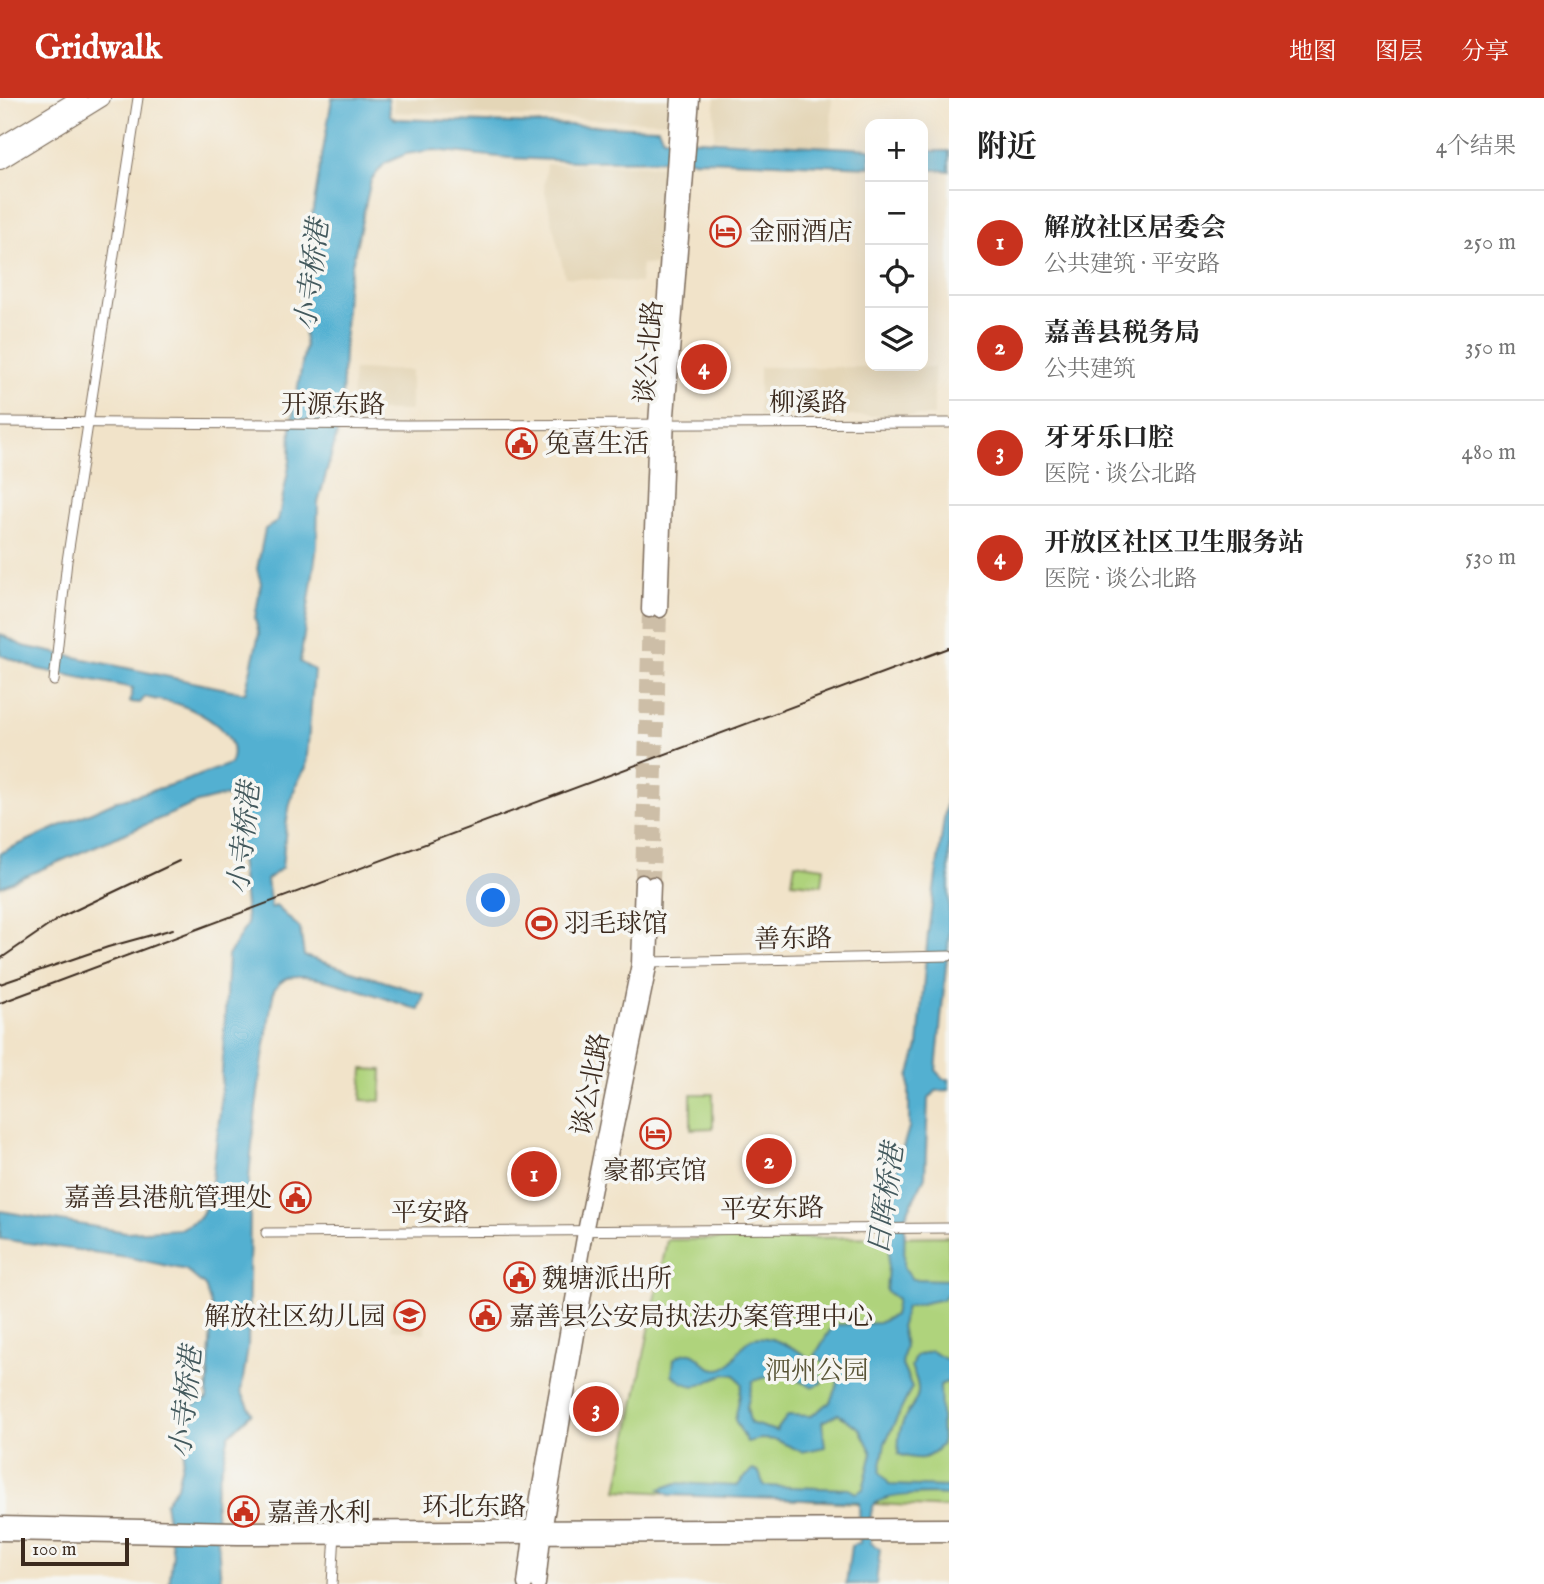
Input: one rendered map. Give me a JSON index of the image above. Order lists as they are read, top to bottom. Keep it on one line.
{"streets":{"main road":["谈公北路"],"street":["柳溪路","开源东路","善东路","平安东路","平安路","环北东路"]},"crossings":[["谈公北路","柳溪路"],["谈公北路","开源东路"],["谈公北路","善东路"],["谈公北路","平安东路"],["谈公北路","平安路"],["谈公北路","环北东路"],["柳溪路","开源东路"],["平安东路","平安路"]],"water":["小寺桥港","日晖桥港"],"parks":["泗州公园"],"places":{"hotel":["金丽酒店","豪都宾馆"],"public building":["兔喜生活","嘉善县港航管理处","魏塘派出所","嘉善县公安局执法办案管理中心","嘉善水利"],"sports":["羽毛球馆"],"school or university":["解放社区幼儿园"]},"scale_bar":"100 m","page":{"header":"Gridwalk","nav":["地图","图层","分享"],"heading":["附近","4个结果"],"map_buttons":["+","−"],"list":[{"mark":"1","name":"解放社区居委会","note":"公共建筑 · 平安路","value":"250 m"},{"mark":"2","name":"嘉善县税务局","note":"公共建筑","value":"350 m"},{"mark":"3","name":"牙牙乐口腔","note":"医院 · 谈公北路","value":"480 m"},{"mark":"4","name":"开放区社区卫生服务站","note":"医院 · 谈公北路","value":"530 m"}],"pins":["4","2","1","3"],"scale":"100 m"}}
